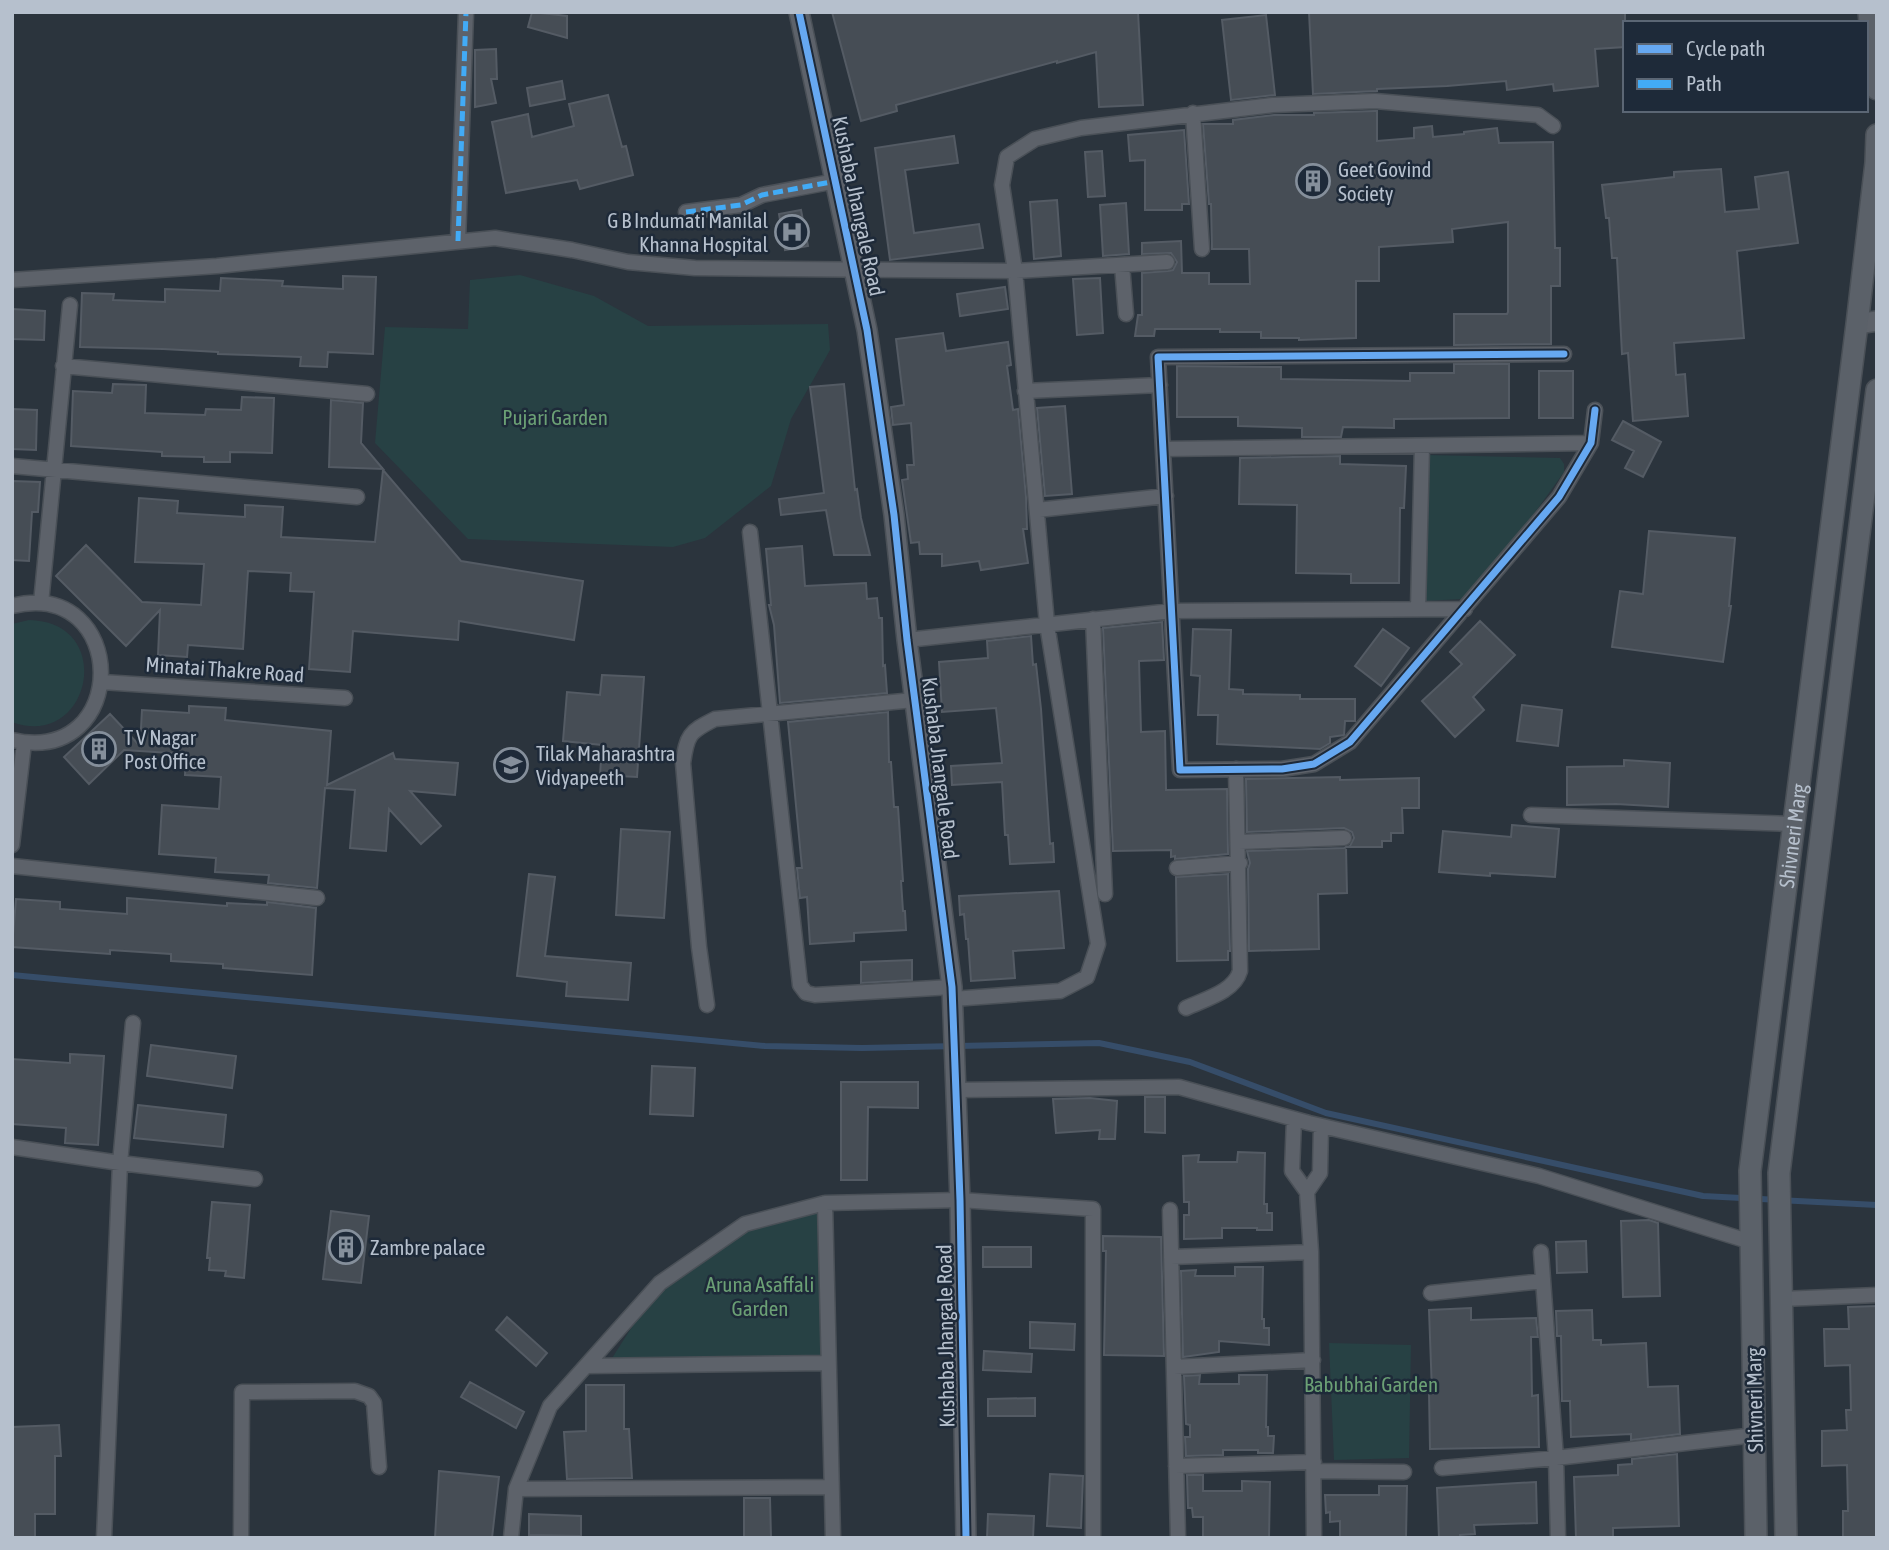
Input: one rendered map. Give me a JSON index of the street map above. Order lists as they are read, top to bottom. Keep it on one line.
{"streets":{"main road":["Shivneri Marg"],"street":["Kushaba Jhangale Road","Minatai Thakre Road"]},"parks":["Pujari Garden","Aruna Asaffali Garden","Babubhai Garden"],"places":{"building":["Geet Govind Society","T V Nagar Post Office","Zambre palace"],"hospital":["G B Indumati Manilal Khanna Hospital"],"school or university":["Tilak Maharashtra Vidyapeeth"]},"legend":["Cycle path","Path"]}
